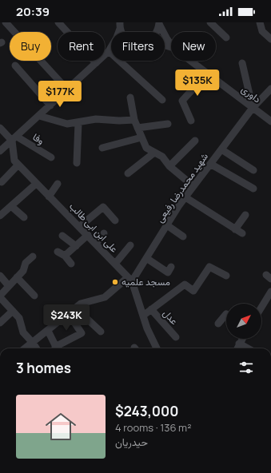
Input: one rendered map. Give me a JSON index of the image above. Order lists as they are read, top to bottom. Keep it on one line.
{"streets":{"street":["داوری","وفا","شهید محمدرضا رفیعی","علی ابن ابی طالب","عدل"]},"crossings":[["داوری","شهید محمدرضا رفیعی"],["وفا","علی ابن ابی طالب"],["شهید محمدرضا رفیعی","علی ابن ابی طالب"]],"places":["مسجد علمیه"],"north":"top right","page":{"status":"20:39","chip":["Buy","Rent","Filters","New"],"price":["$135K","$177K","$243K"],"heading":"3 homes","list":[{"name":"$243,000","note":"4 rooms · 136 m² · حیدریان"}]}}
